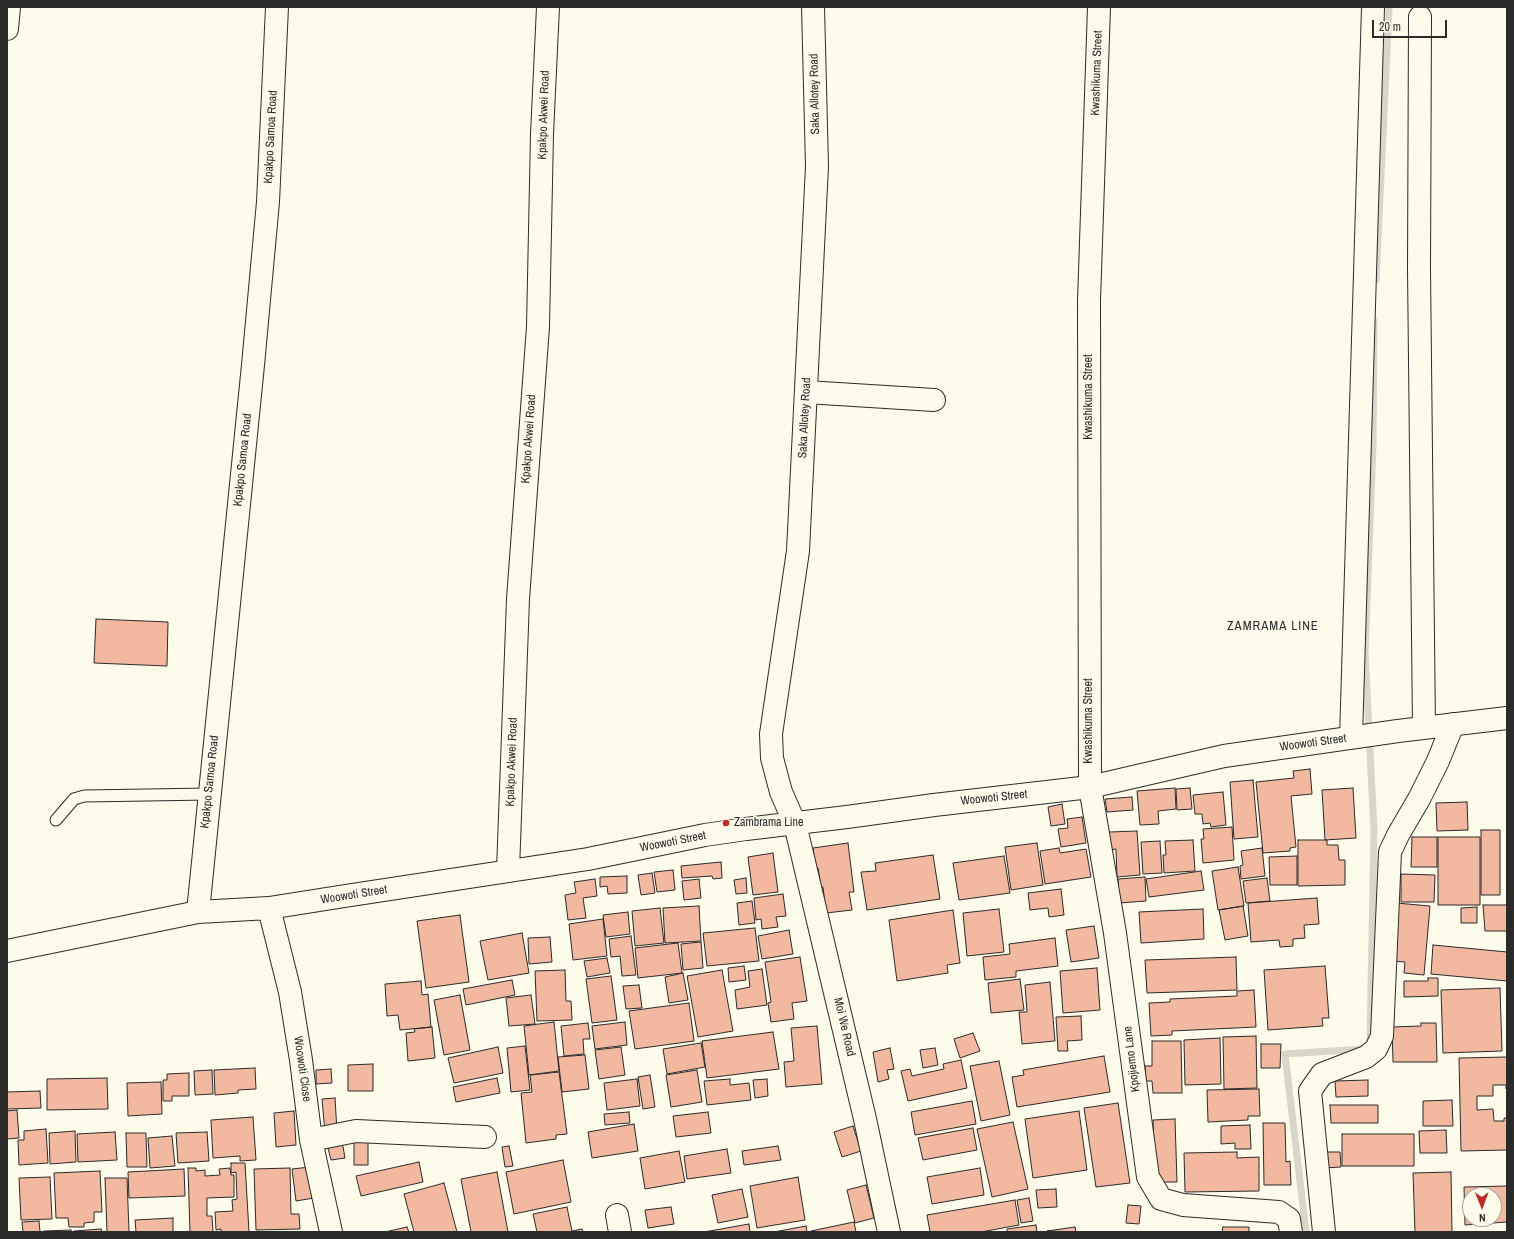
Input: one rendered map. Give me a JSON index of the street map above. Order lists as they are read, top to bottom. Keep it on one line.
{"streets":{"street":["Kwashikuma Street","Saka Allotey Road","Kpakpo Akwei Road","Kpakpo Samoa Road","Woowoti Street","Moi We Road","Kpojiemo Lane","Woowoti Close"]},"crossings":[["Kwashikuma Street","Woowoti Street"],["Kwashikuma Street","Kpojiemo Lane"],["Saka Allotey Road","Woowoti Street"],["Saka Allotey Road","Moi We Road"],["Kpakpo Akwei Road","Woowoti Street"],["Kpakpo Samoa Road","Woowoti Street"],["Woowoti Street","Moi We Road"],["Woowoti Street","Kpojiemo Lane"],["Woowoti Street","Woowoti Close"]],"districts":["ZAMRAMA LINE"],"places":["Zambrama Line"],"scale_bar":"20 m","north":"bottom"}
